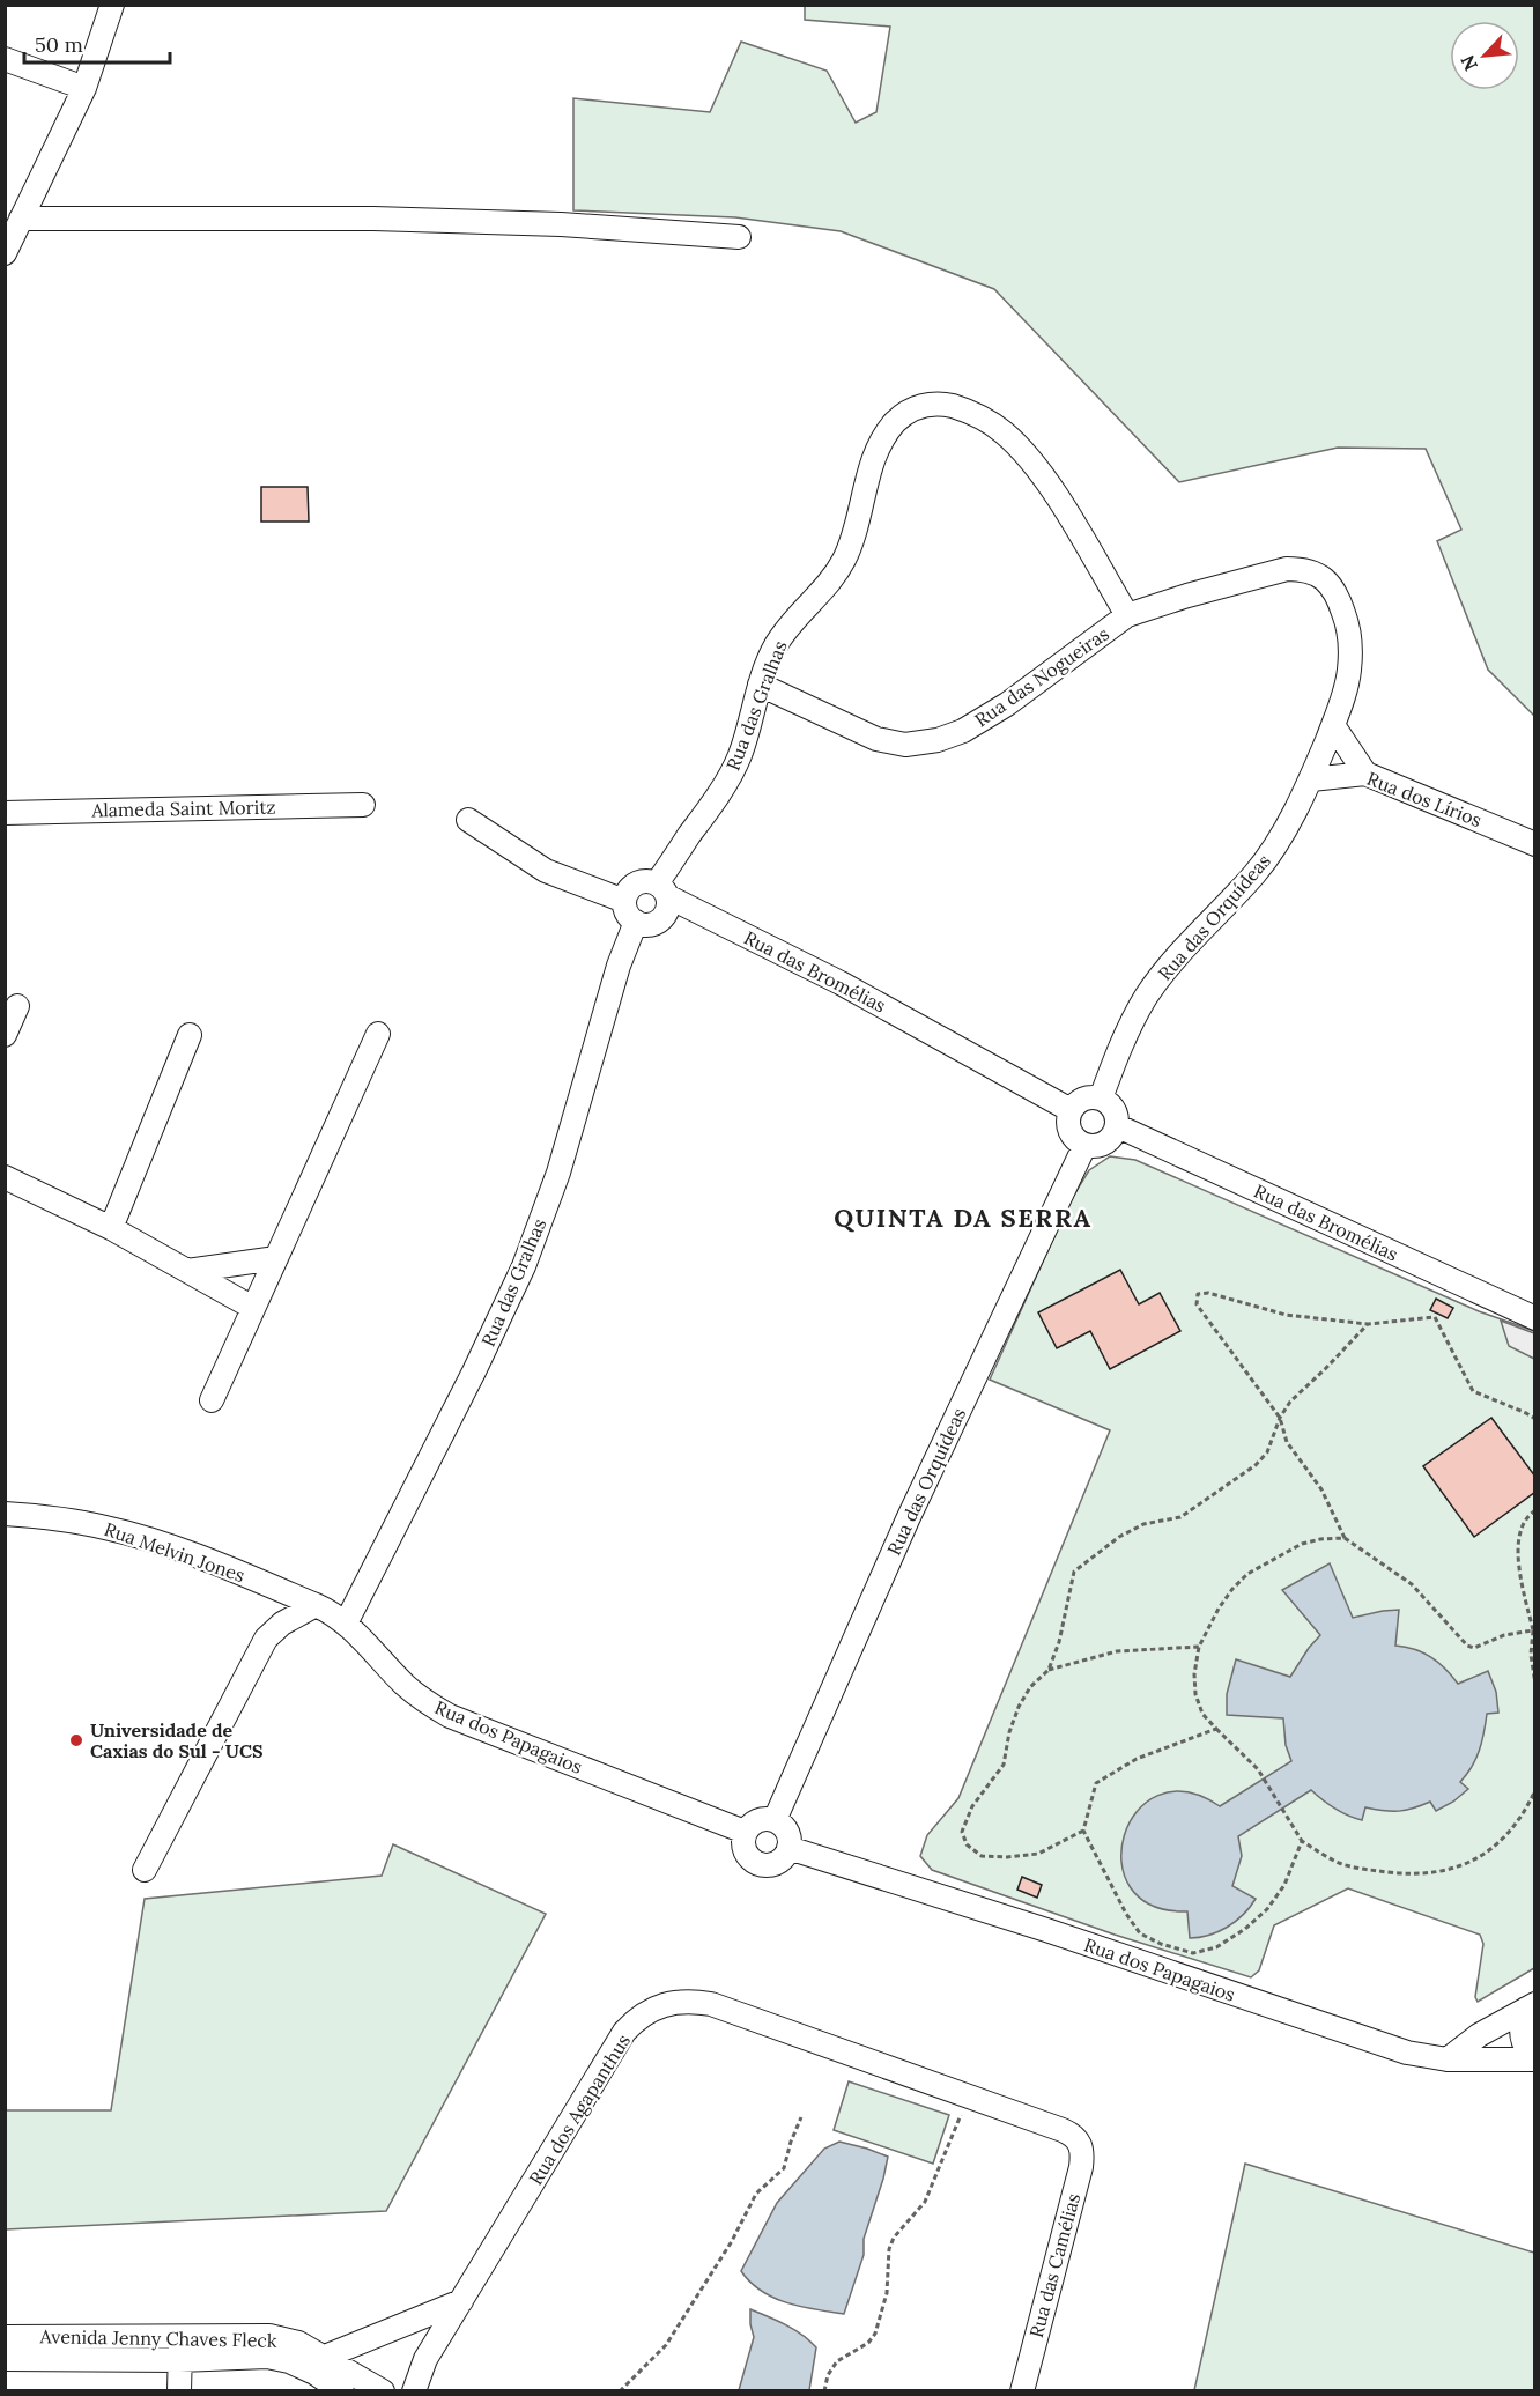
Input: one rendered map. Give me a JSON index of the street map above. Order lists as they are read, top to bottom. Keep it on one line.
{"streets":{"street":["Rua das Nogueiras","Rua das Gralhas","Rua dos Lírios","Alameda Saint Moritz","Rua das Orquídeas","Rua das Bromélias","Rua Melvin Jones","Rua dos Papagaios","Rua dos Agapanthus","Rua das Camélias","Avenida Jenny Chaves Fleck"]},"crossings":[["Rua das Nogueiras","Rua das Gralhas"],["Rua das Nogueiras","Rua das Orquídeas"],["Rua das Gralhas","Rua das Orquídeas"],["Rua das Gralhas","Rua das Bromélias"],["Rua das Gralhas","Rua dos Papagaios"],["Rua dos Lírios","Rua das Orquídeas"],["Rua das Orquídeas","Rua das Bromélias"],["Rua das Orquídeas","Rua dos Papagaios"],["Rua Melvin Jones","Rua dos Papagaios"],["Rua dos Agapanthus","Rua das Camélias"]],"districts":["QUINTA DA SERRA"],"places":["Universidade de Caxias do Sul - UCS"],"scale_bar":"50 m","north":"bottom left"}
